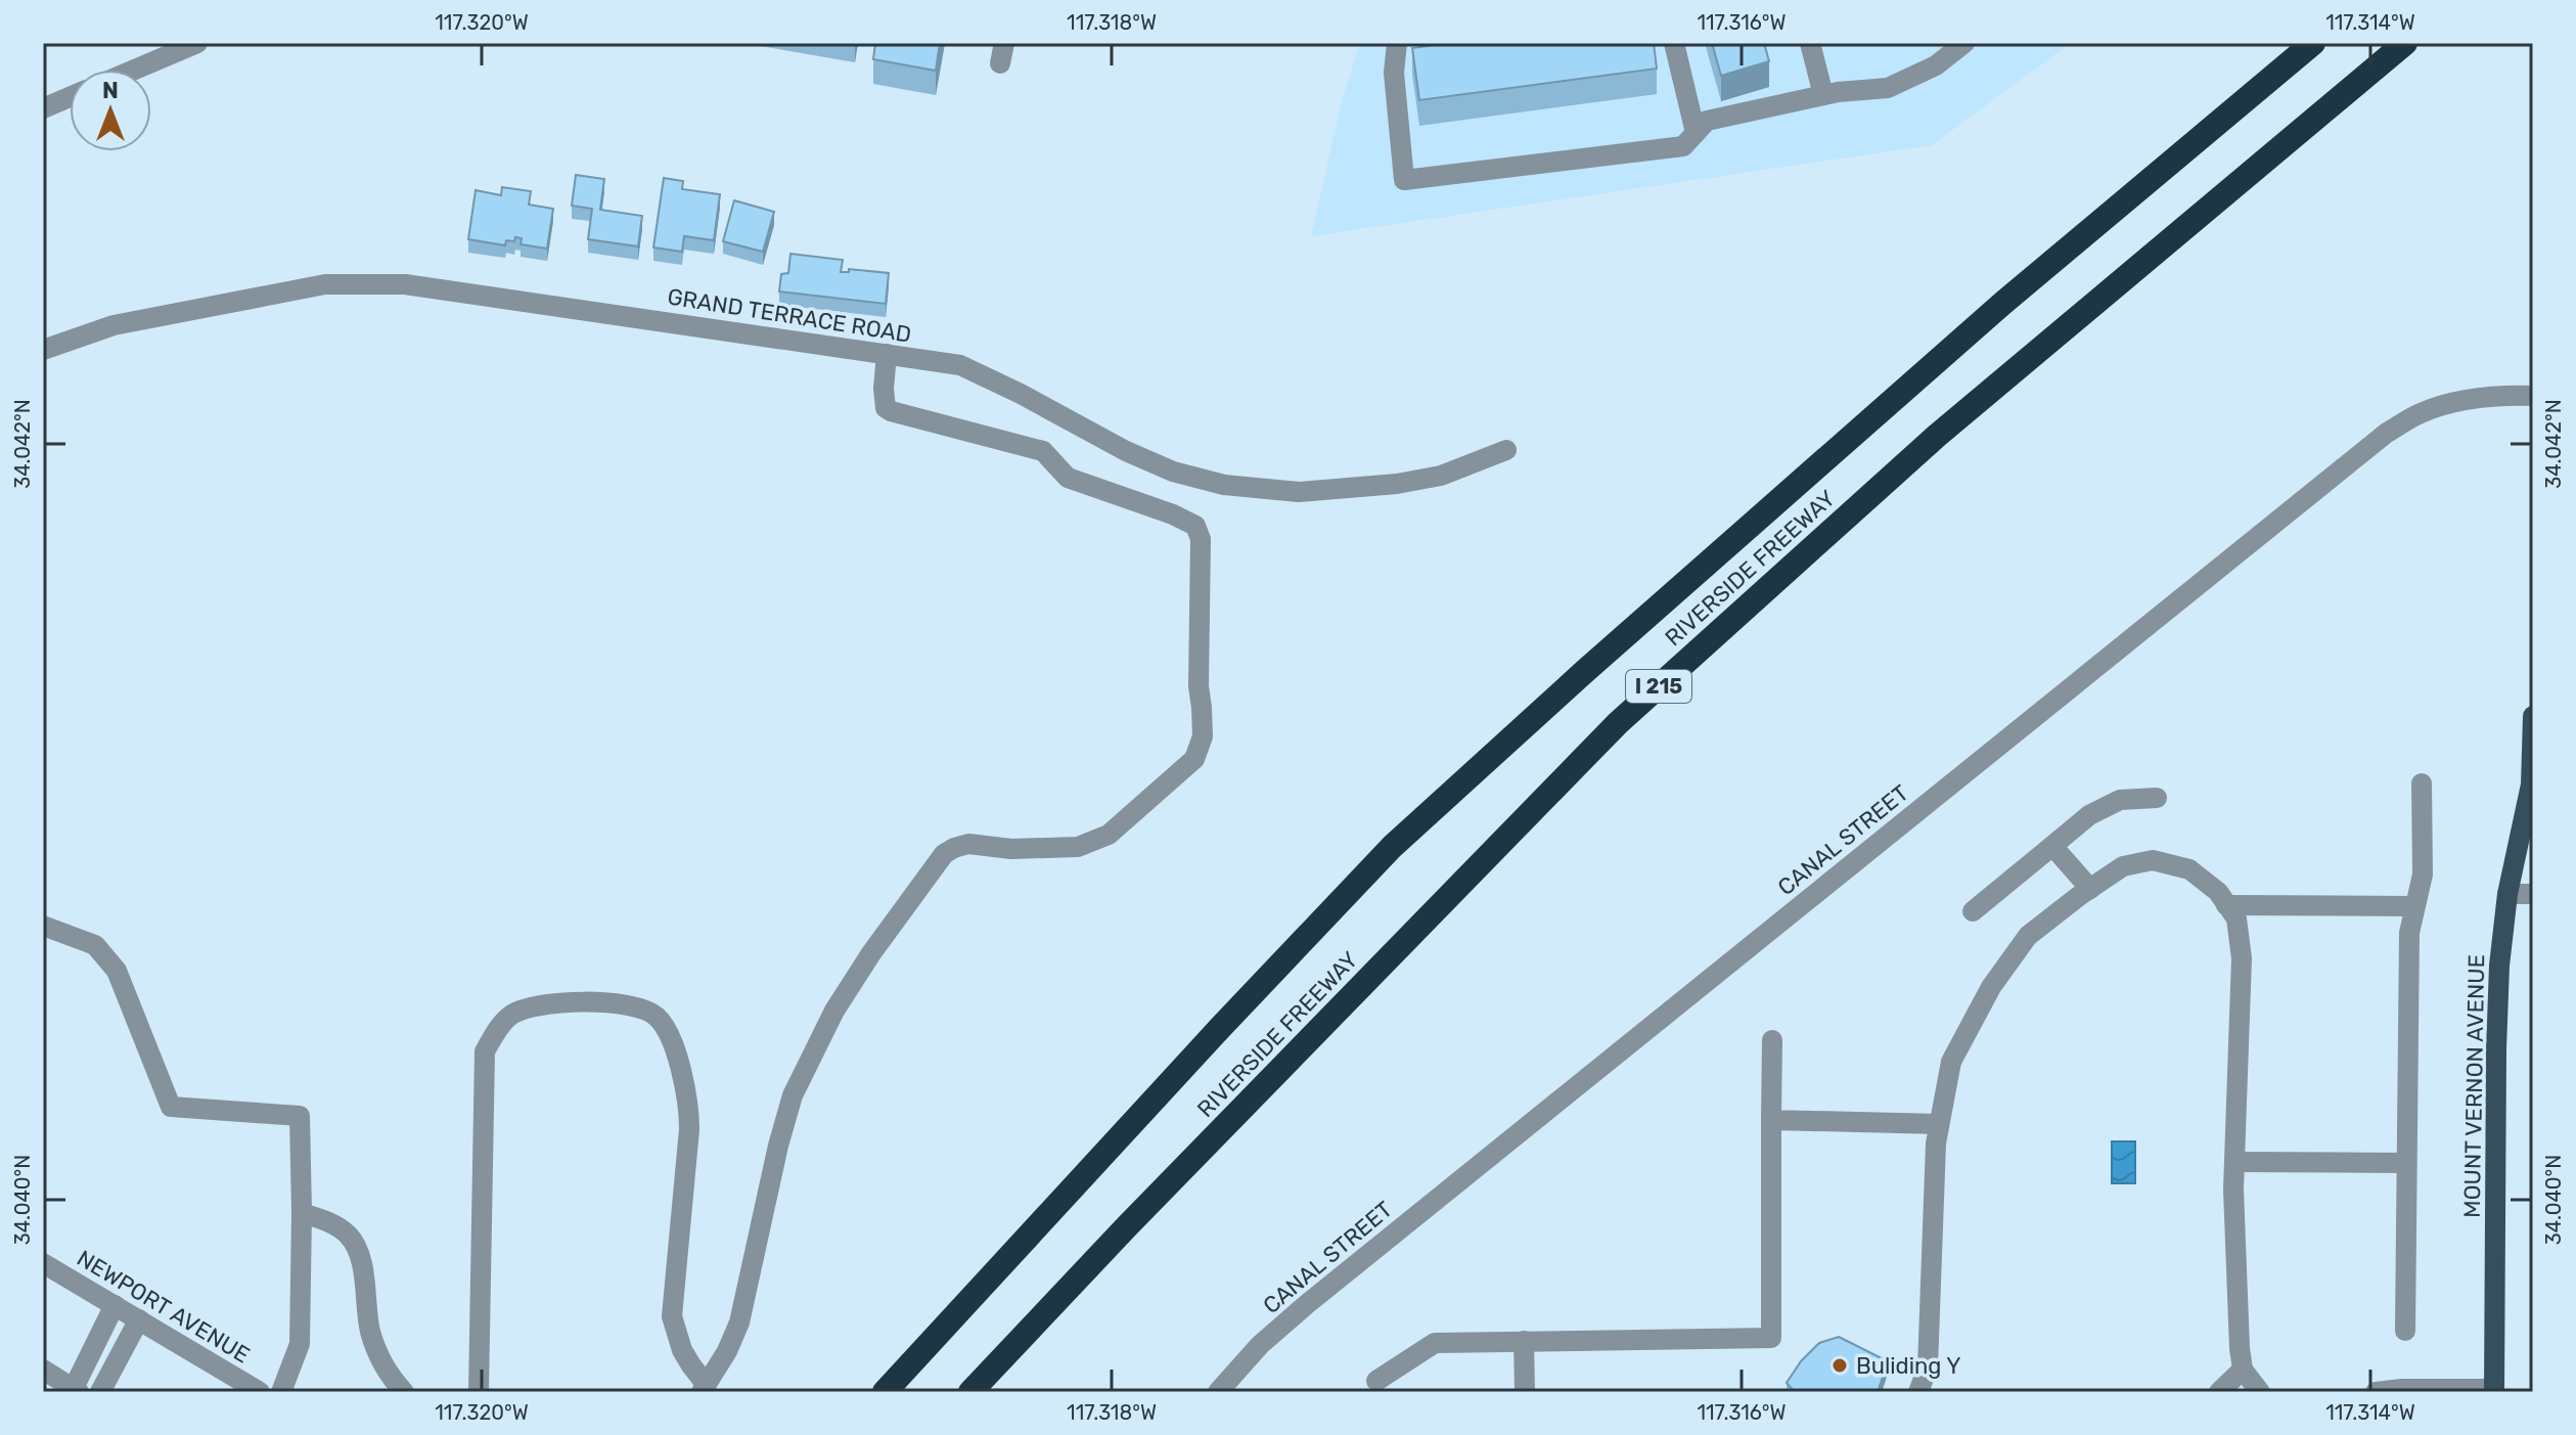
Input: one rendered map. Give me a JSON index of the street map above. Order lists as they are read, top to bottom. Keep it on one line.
{"streets":{"highway":["RIVERSIDE FREEWAY","I 215"],"main road":["MOUNT VERNON AVENUE"],"street":["GRAND TERRACE ROAD","CANAL STREET","NEWPORT AVENUE"]},"places":["Buliding Y"],"north":"top","coordinates":["117.320°W","117.318°W","117.316°W","117.314°W","34.042°N","34.040°N"]}
